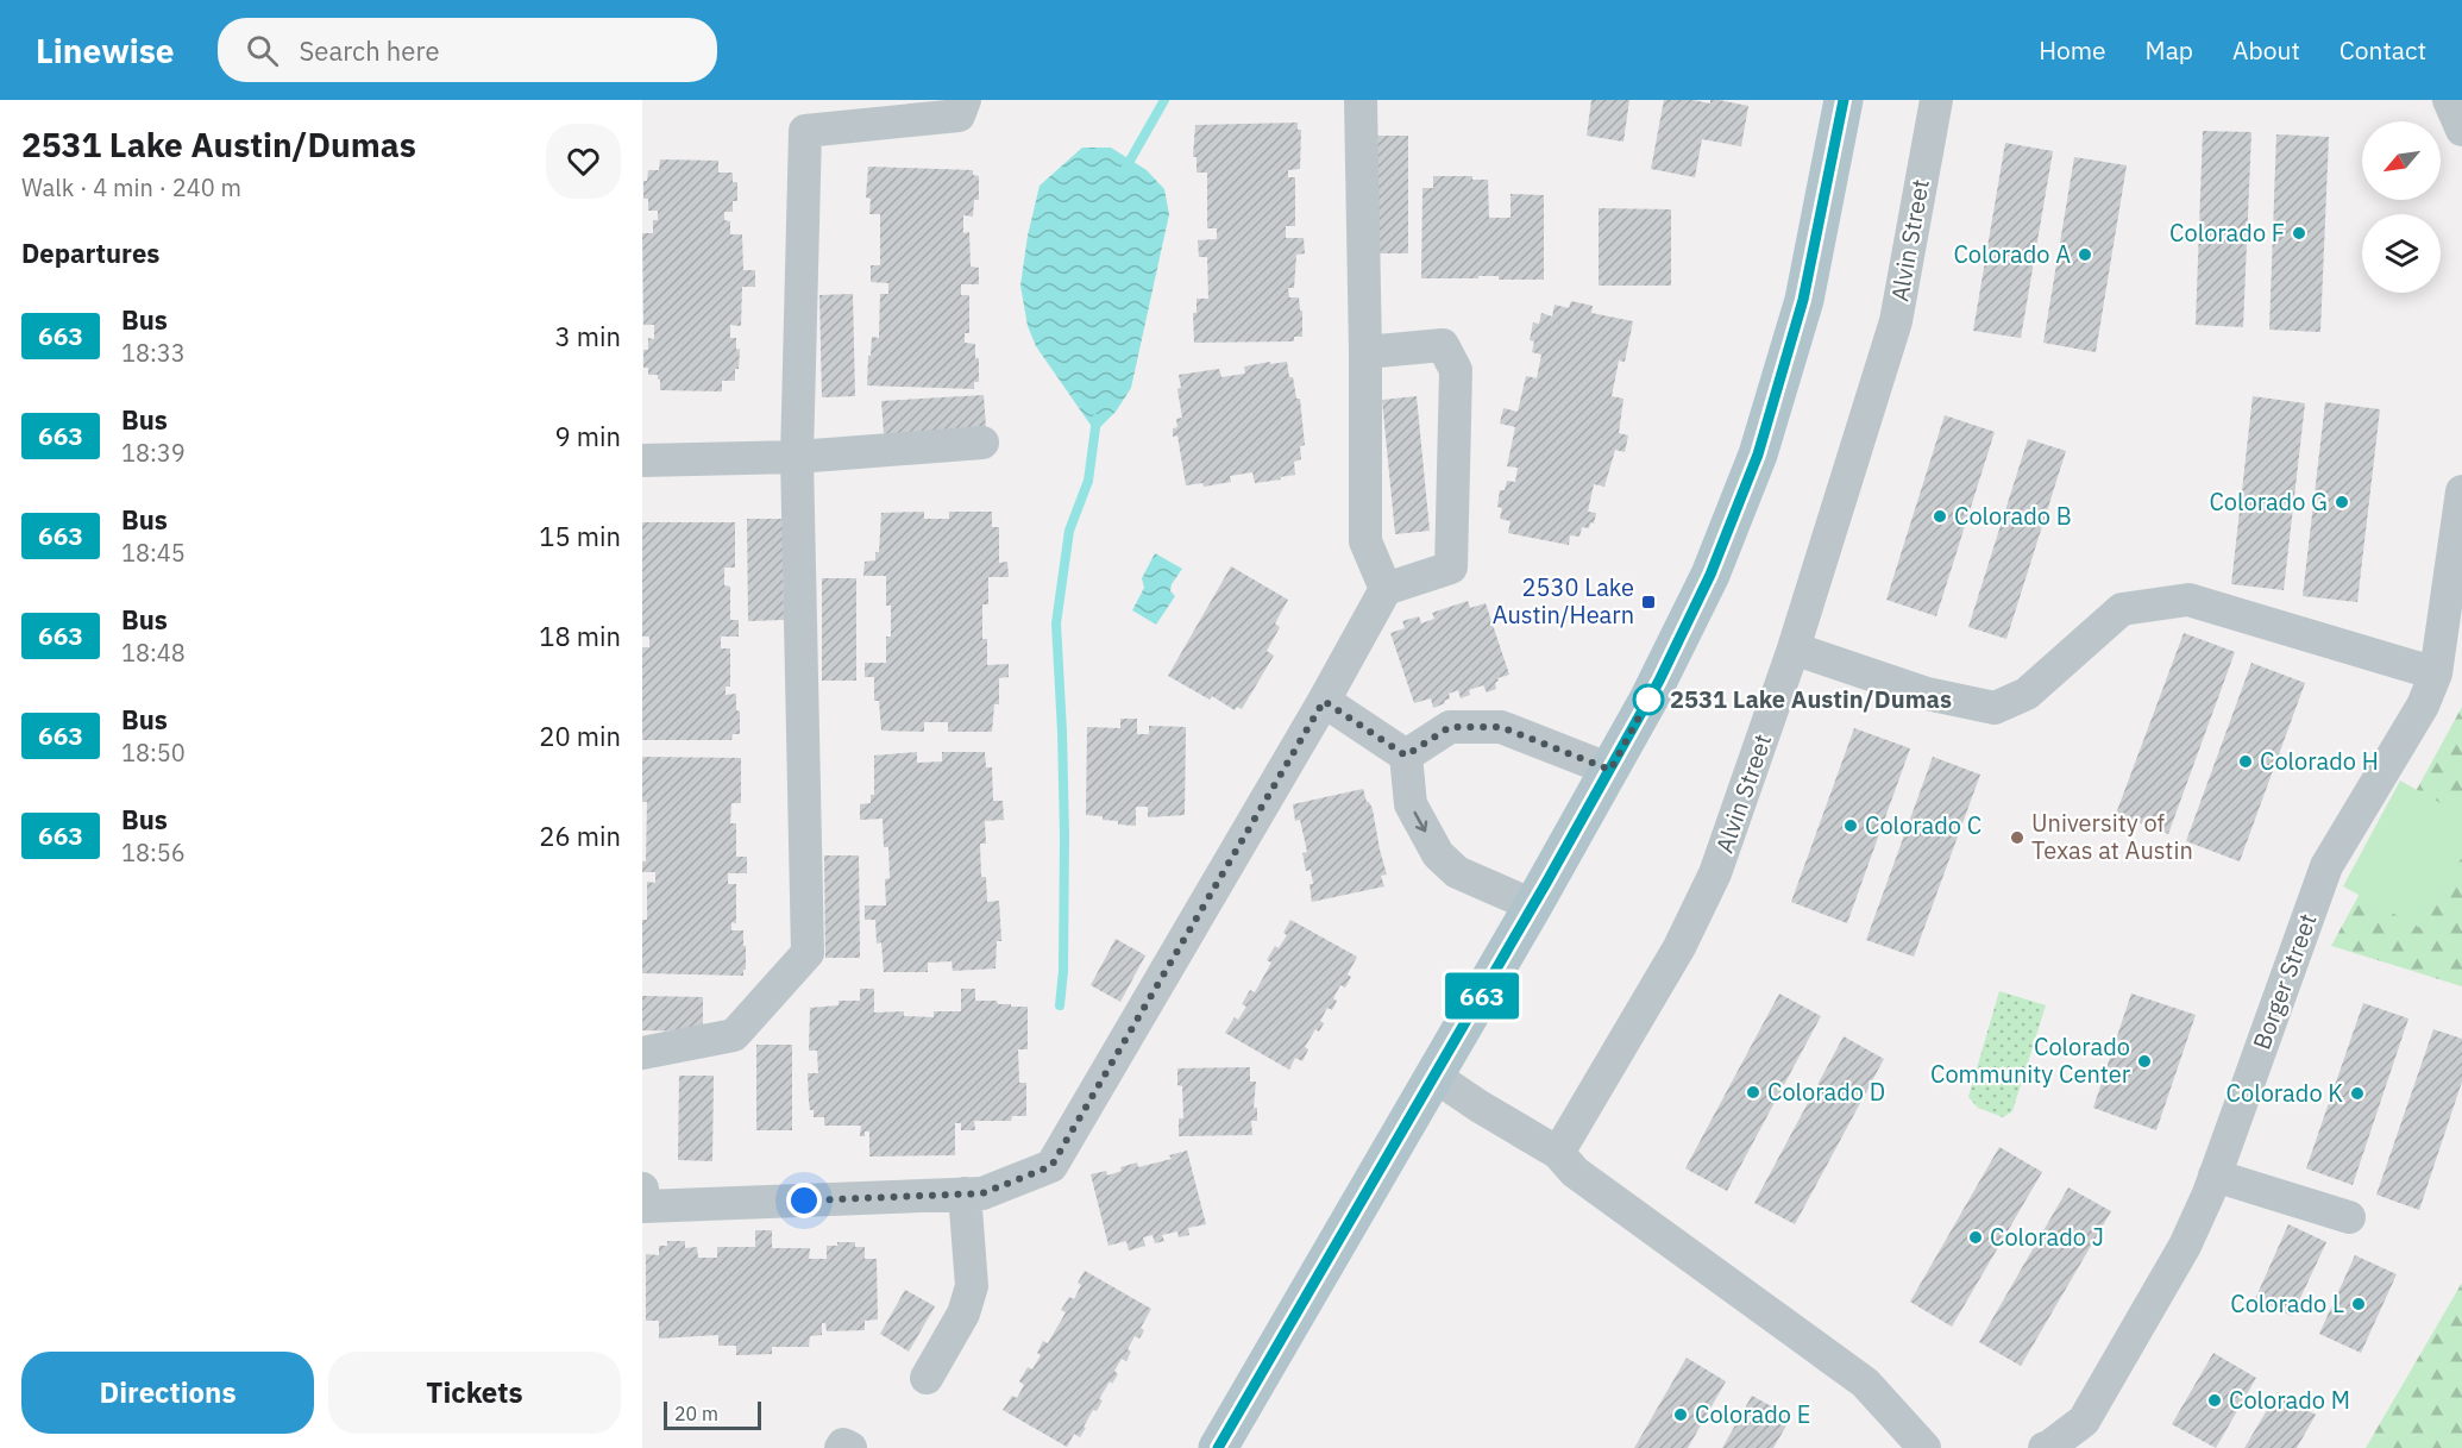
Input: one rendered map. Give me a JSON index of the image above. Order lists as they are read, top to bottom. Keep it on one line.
{"streets":{"street":["Alvin Street","Borger Street"]},"places":{"other":["Colorado F","Colorado A","Colorado G","Colorado B","2531 Lake Austin/Dumas","Colorado H","Colorado C","University of Texas at Austin","Colorado Community Center","Colorado D","Colorado K","Colorado J","Colorado L","Colorado M","Colorado E"],"transit":["2530 Lake Austin/Hearn"]},"lines":["bus line 663"],"scale_bar":"20 m","north":"bottom left","page":{"header":"Linewise","search":"Search here","nav":["Home","Map","About","Contact"],"heading":[["2531 Lake Austin/Dumas","Walk · 4 min · 240 m"],"Departures"],"on_map":"663","list":[{"mark":"663","name":"Bus","note":"18:33","value":"3 min"},{"mark":"663","name":"Bus","note":"18:39","value":"9 min"},{"mark":"663","name":"Bus","note":"18:45","value":"15 min"},{"mark":"663","name":"Bus","note":"18:48","value":"18 min"},{"mark":"663","name":"Bus","note":"18:50","value":"20 min"},{"mark":"663","name":"Bus","note":"18:56","value":"26 min"}],"buttons":["Directions","Tickets"],"scale":"20 m"}}
